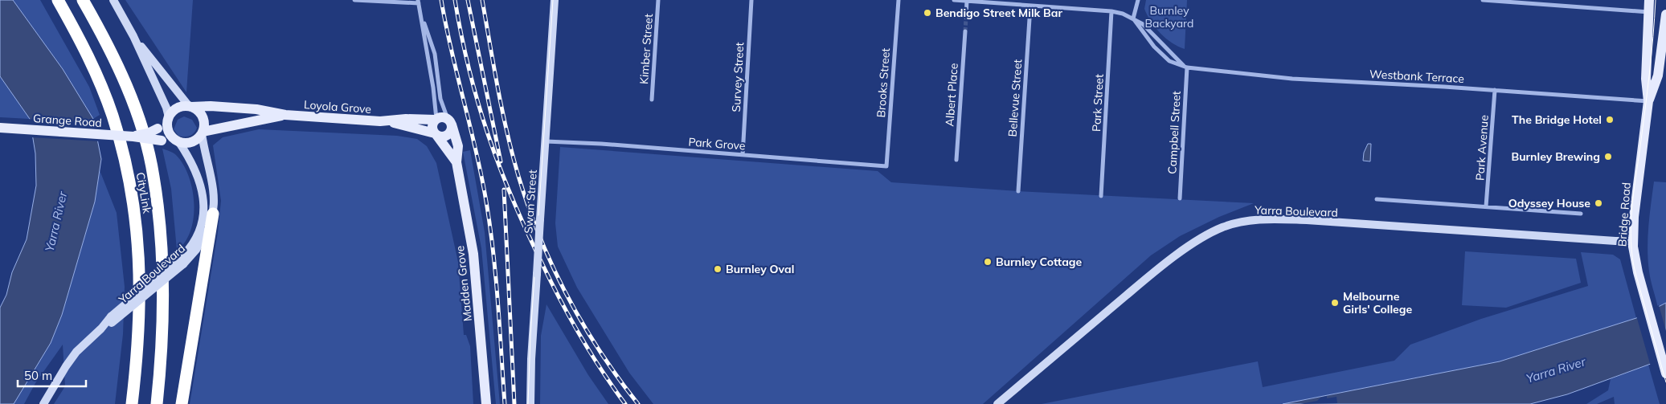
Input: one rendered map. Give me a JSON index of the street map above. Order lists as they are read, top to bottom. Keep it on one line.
{"streets":{"highway":["CityLink"],"main road":["Loyola Grove","Grange Road","Swan Street","Yarra Boulevard","Bridge Road","Madden Grove"],"street":["Kimber Street","Westbank Terrace","Survey Street","Brooks Street","Albert Place","Bellevue Street","Park Street","Campbell Street","Park Grove","Park Avenue"]},"crossings":[["Westbank Terrace","Campbell Street"],["Westbank Terrace","Park Avenue"],["Westbank Terrace","Bridge Road"],["Survey Street","Park Grove"],["Brooks Street","Park Grove"],["Loyola Grove","Grange Road"],["Loyola Grove","Yarra Boulevard"],["Loyola Grove","Madden Grove"],["Grange Road","Yarra Boulevard"],["Park Grove","Swan Street"],["Yarra Boulevard","Bridge Road"]],"water":["Yarra River"],"parks":["Burnley Backyard"],"places":["Bendigo Street Milk Bar","The Bridge Hotel","Burnley Brewing","Odyssey House","Burnley Cottage","Burnley Oval","Melbourne Girls' College"],"scale_bar":"50 m"}
